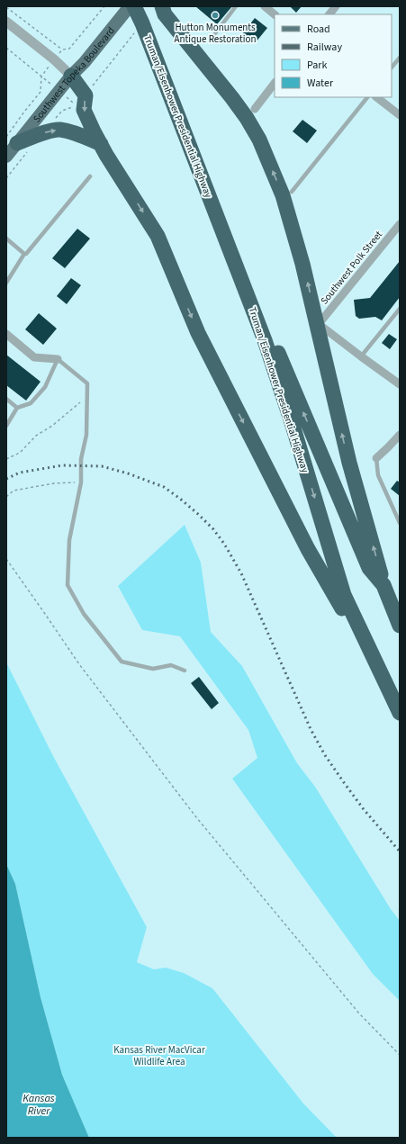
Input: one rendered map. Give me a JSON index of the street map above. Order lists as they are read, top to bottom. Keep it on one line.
{"streets":{"highway":["Truman/Eisenhower Presidential Highway"],"main road":["Southwest Topeka Boulevard"],"street":["Southwest Polk Street"]},"water":["Kansas River"],"parks":["Kansas River MacVicar Wildlife Area"],"places":["Hutton Monuments Antique Restoration"],"legend":["Road","Railway","Park","Water"]}
